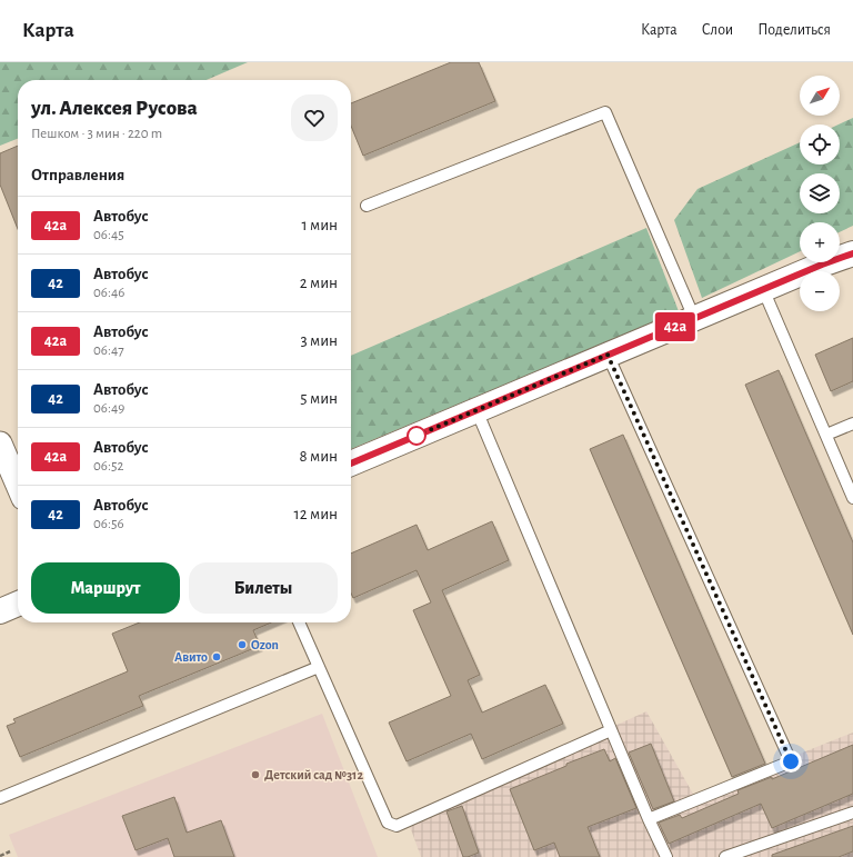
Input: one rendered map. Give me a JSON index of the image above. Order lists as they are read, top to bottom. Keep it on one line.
{"places":["Ozon","Авито","Детский сад №312"],"lines":["bus line 42a"],"north":"top right","page":{"header":"Карта","nav":["Карта","Слои","Поделиться"],"on_map":"42a","map_buttons":["+","−"],"heading":[["ул. Алексея Русова","Пешком · 3 мин · 220 m"],"Отправления"],"list":[{"mark":"42a","name":"Автобус","note":"06:45","value":"1 мин"},{"mark":"42","name":"Автобус","note":"06:46","value":"2 мин"},{"mark":"42a","name":"Автобус","note":"06:47","value":"3 мин"},{"mark":"42","name":"Автобус","note":"06:49","value":"5 мин"},{"mark":"42a","name":"Автобус","note":"06:52","value":"8 мин"},{"mark":"42","name":"Автобус","note":"06:56","value":"12 мин"}],"buttons":["Маршрут","Билеты"]}}
